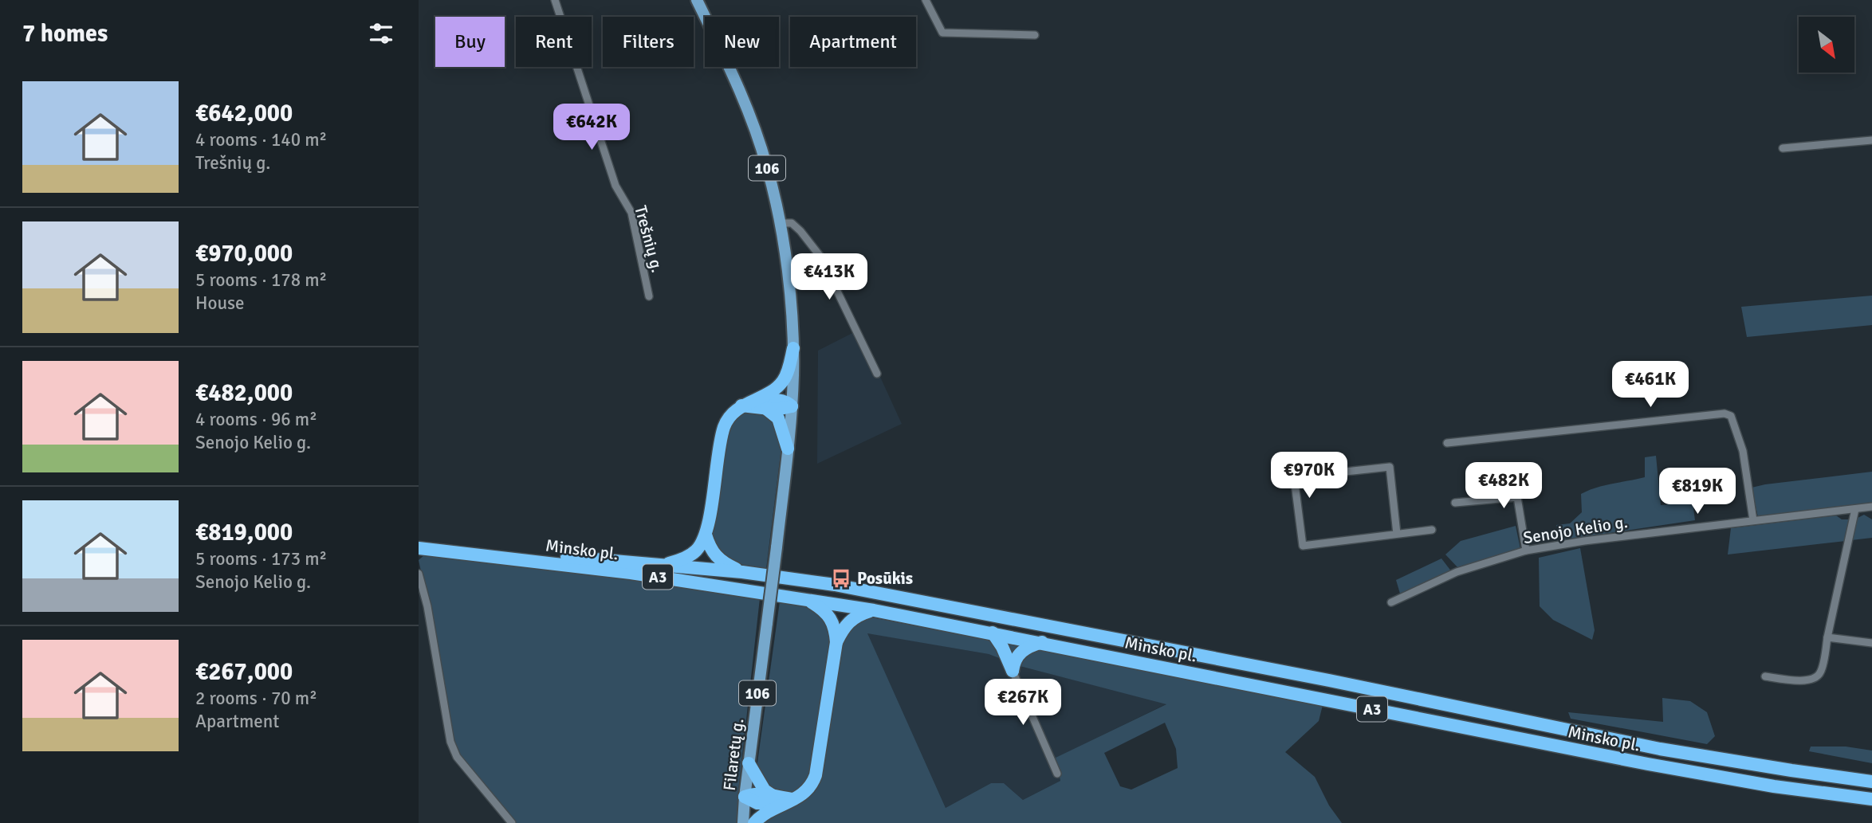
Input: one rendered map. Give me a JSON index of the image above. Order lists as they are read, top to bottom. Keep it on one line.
{"streets":{"highway":["Minsko pl.","A3"],"main road":["106","Filaretų g."],"street":["Trešnių g.","Senojo Kelio g."]},"crossings":[["106","Filaretų g."]],"places":{"bus stop":["Posūkis"]},"north":"bottom right","page":{"heading":"7 homes","chip":["Buy","Rent","Filters","New","Apartment"],"list":[{"name":"€642,000","note":"4 rooms · 140 m² · Trešnių g."},{"name":"€970,000","note":"5 rooms · 178 m² · House"},{"name":"€482,000","note":"4 rooms · 96 m² · Senojo Kelio g."},{"name":"€819,000","note":"5 rooms · 173 m² · Senojo Kelio g."},{"name":"€267,000","note":"2 rooms · 70 m² · Apartment"}],"price":["€642K","€413K","€461K","€970K","€482K","€819K","€267K"]}}
